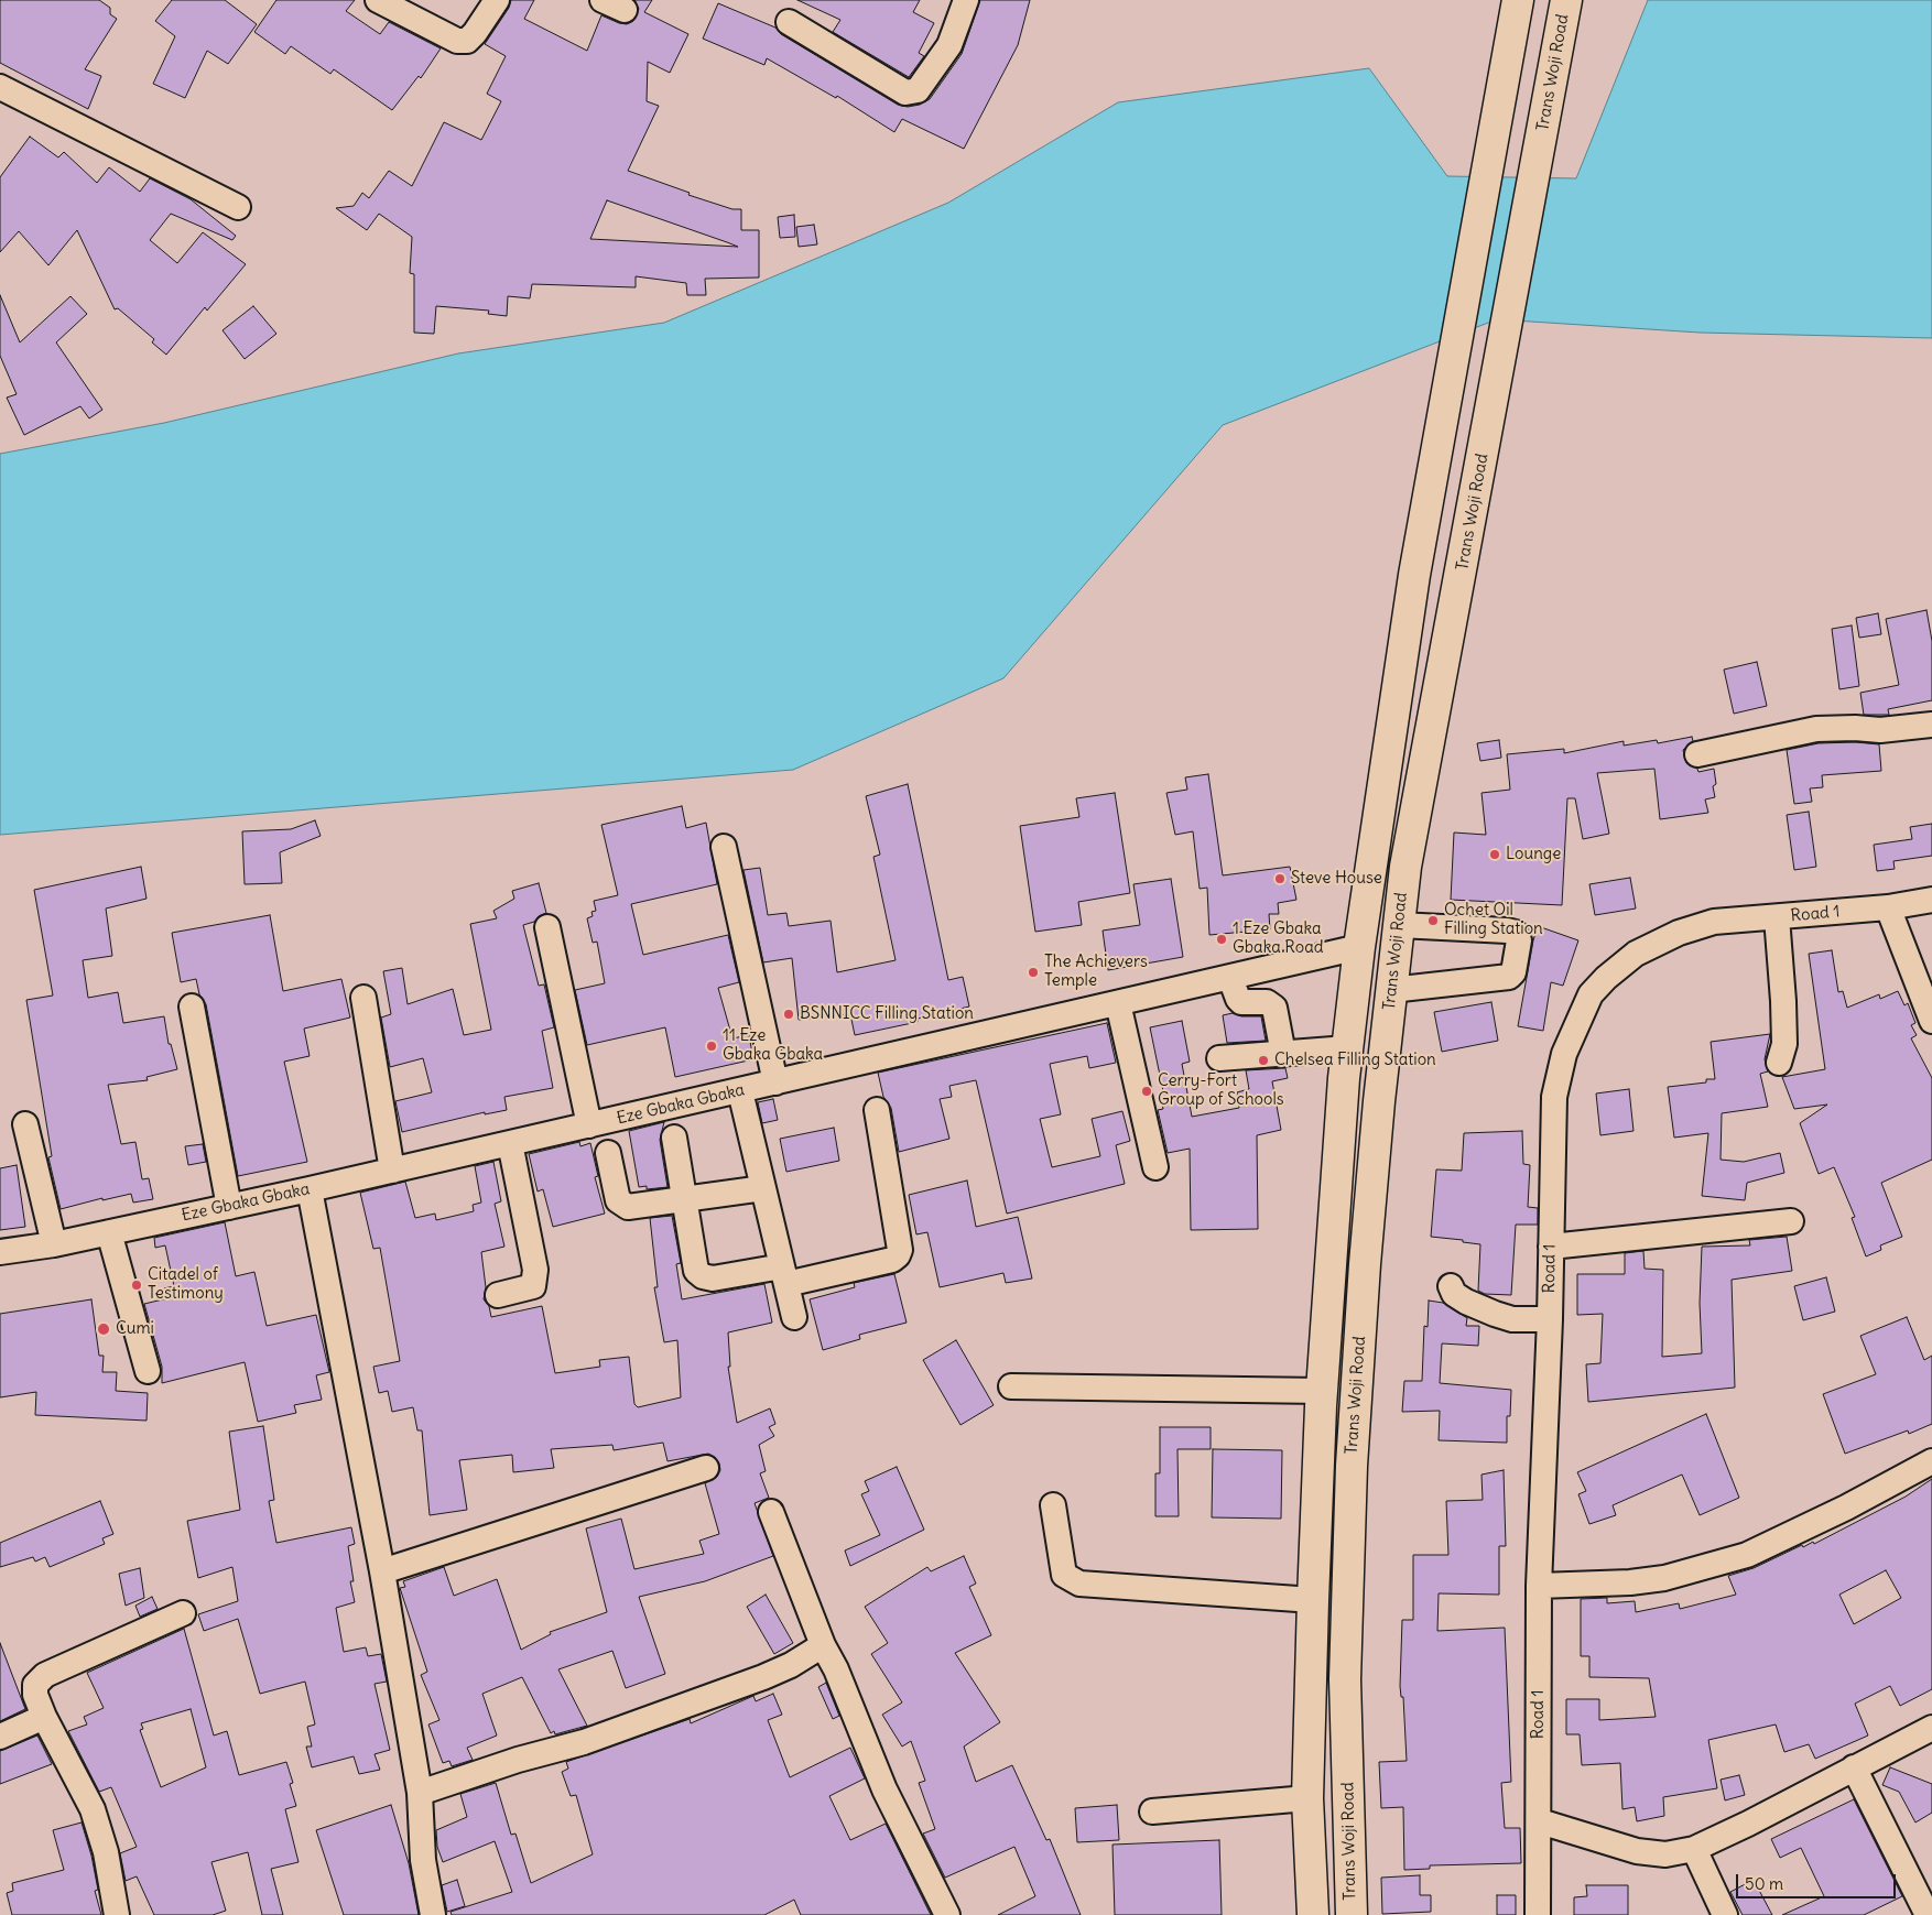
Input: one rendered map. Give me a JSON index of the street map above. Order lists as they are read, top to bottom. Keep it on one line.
{"streets":{"main road":["Trans Woji Road"],"street":["Road 1","Eze Gbaka Gbaka"]},"crossings":[["Trans Woji Road","Eze Gbaka Gbaka"]],"places":["Lounge","Steve House","Ochet Oil Filling Station","1 Eze Gbaka Gbaka Road","The Achievers Temple","BSNNICC Filling Station","11 Eze Gbaka Gbaka","Chelsea Filling Station","Cerry-Fort Group of Schools","Citadel of Testimony","Cumi"],"scale_bar":"50 m"}
